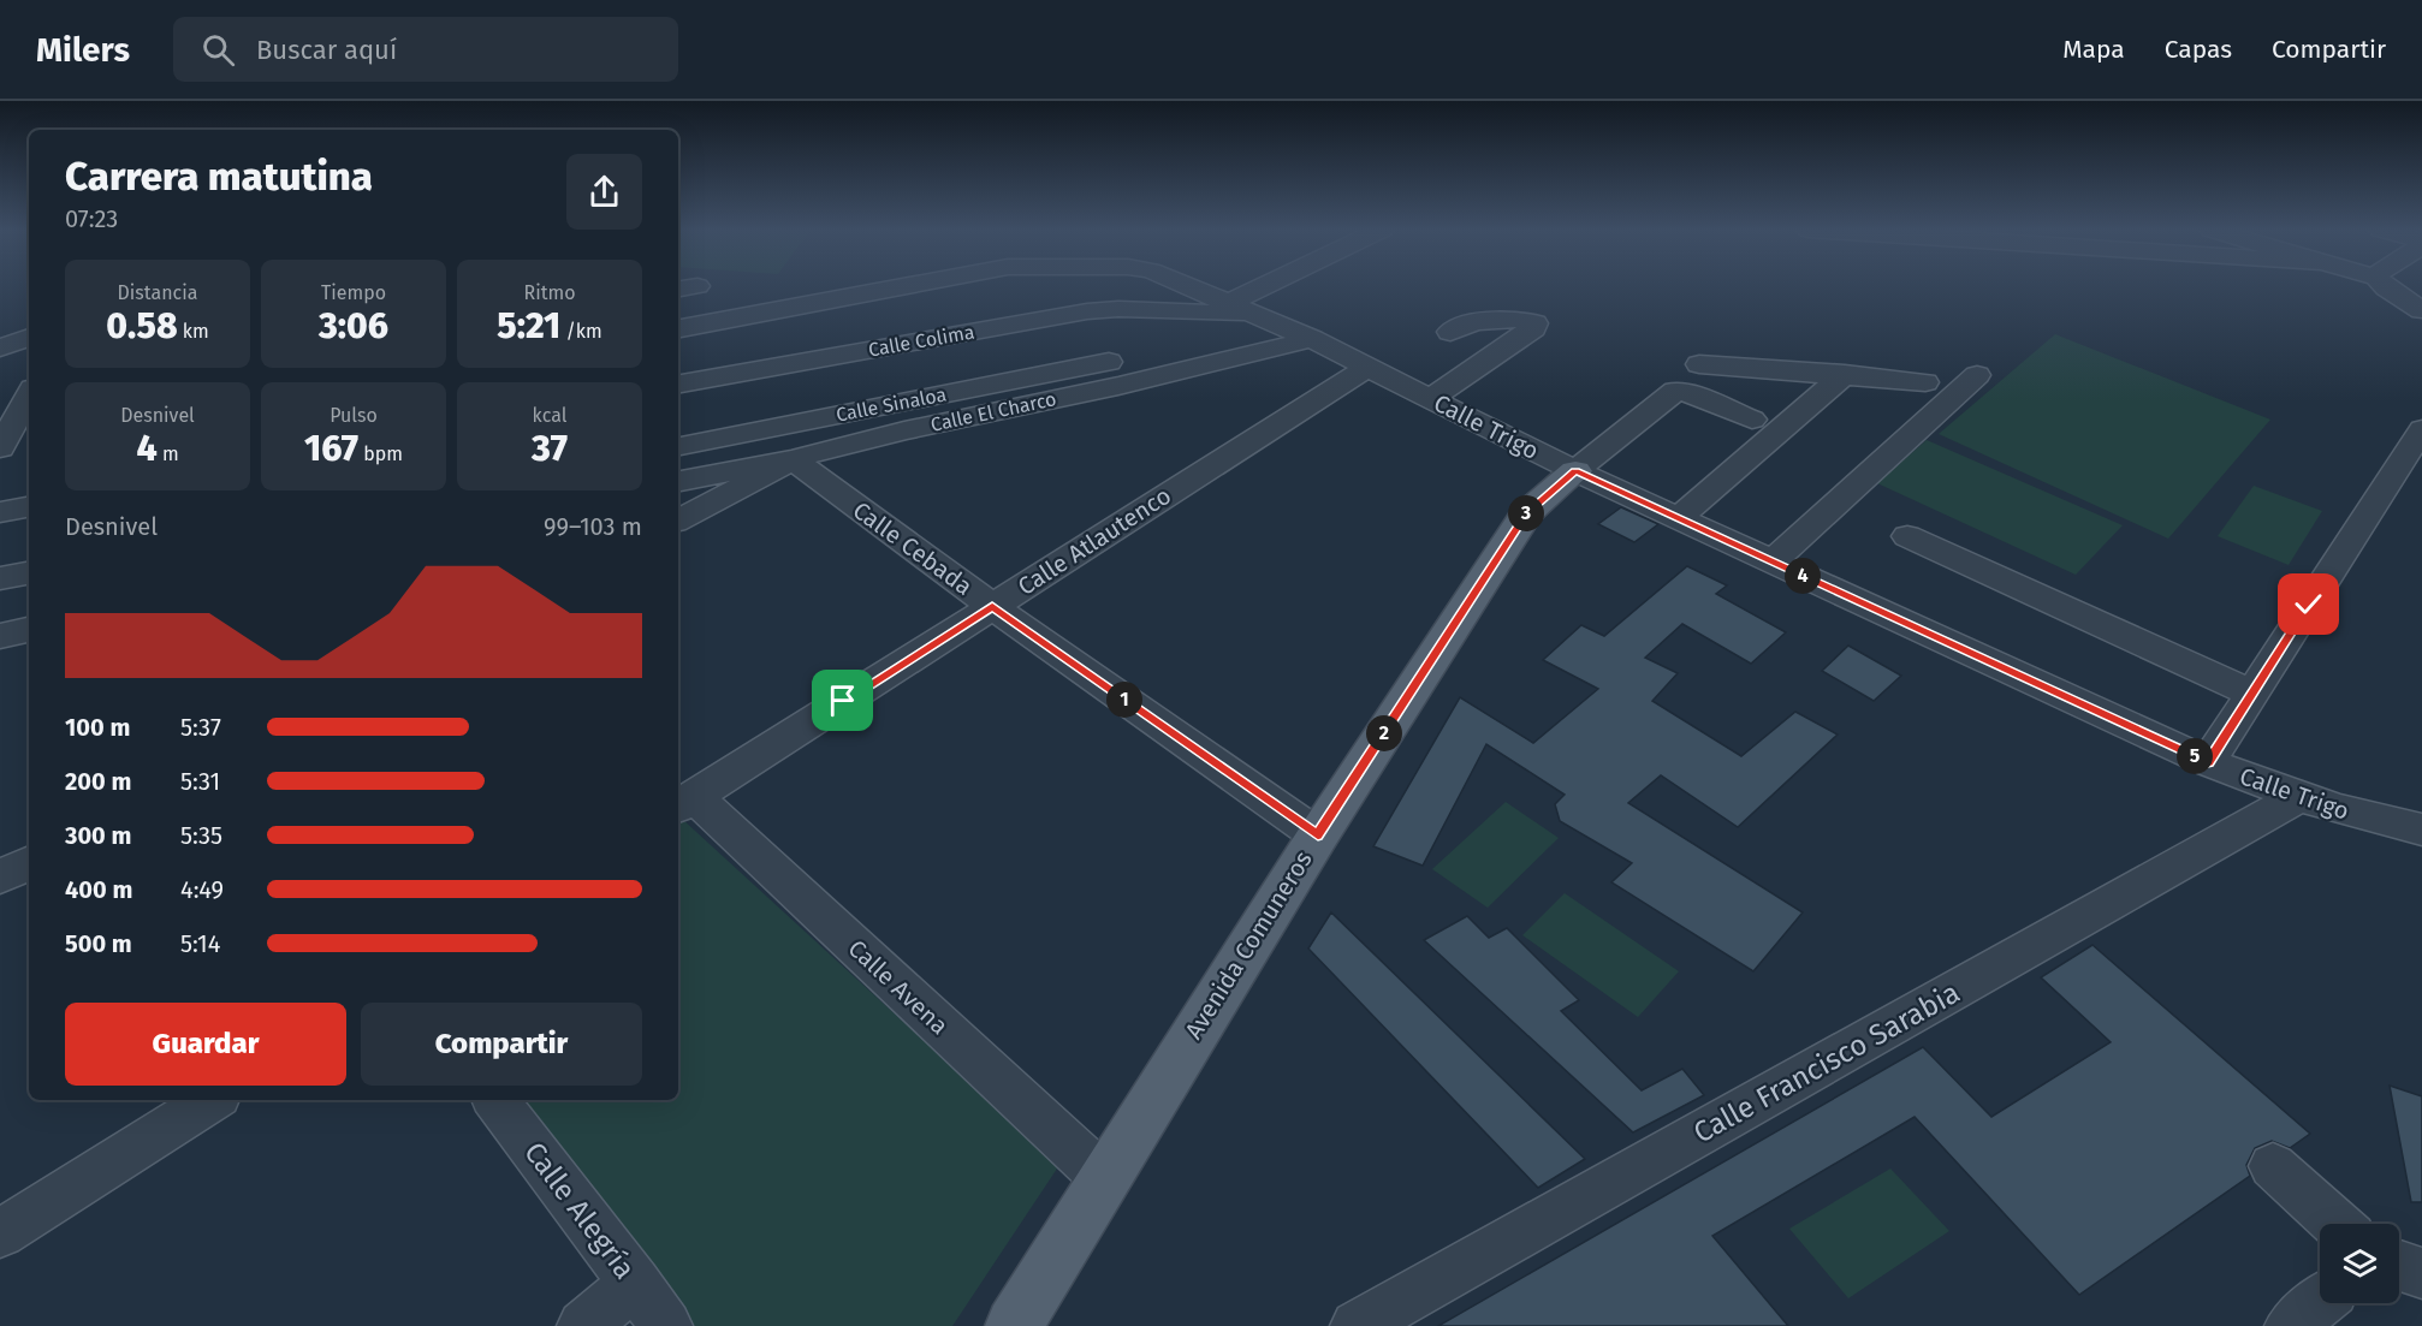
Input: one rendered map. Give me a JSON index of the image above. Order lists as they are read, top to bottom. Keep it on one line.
{"streets":{"main road":["Avenida Comuneros"],"street":["Calle Colima","Calle Sinaloa","Calle El Charco","Calle Trigo","Calle Atlautenco","Calle Cebada","Calle Avena","Calle Francisco Sarabia","Calle Alegría"]},"crossings":[["Calle Colima","Calle Sinaloa"],["Calle Colima","Calle Trigo"],["Calle Sinaloa","Calle El Charco"],["Calle El Charco","Calle Trigo"],["Calle El Charco","Calle Cebada"],["Calle Trigo","Calle Atlautenco"],["Calle Trigo","Avenida Comuneros"],["Calle Trigo","Calle Francisco Sarabia"],["Calle Atlautenco","Calle Cebada"],["Calle Atlautenco","Calle Avena"],["Calle Cebada","Avenida Comuneros"],["Avenida Comuneros","Calle Avena"]],"page":{"header":"Milers","search":"Buscar aquí","nav":["Mapa","Capas","Compartir"],"heading":["Carrera matutina","07:23"],"stats":[["Distancia","0.58 km"],["Tiempo","3:06"],["Ritmo","5:21 /km"],["Desnivel","4 m"],["Pulso","167 bpm"],["kcal","37"]],"pins":["3","4","1","2","5"],"chart":["Desnivel","99–103 m"],"list":[{"name":"100 m","note":"5:37"},{"name":"200 m","note":"5:31"},{"name":"300 m","note":"5:35"},{"name":"400 m","note":"4:49"},{"name":"500 m","note":"5:14"}],"buttons":["Guardar","Compartir"]}}
